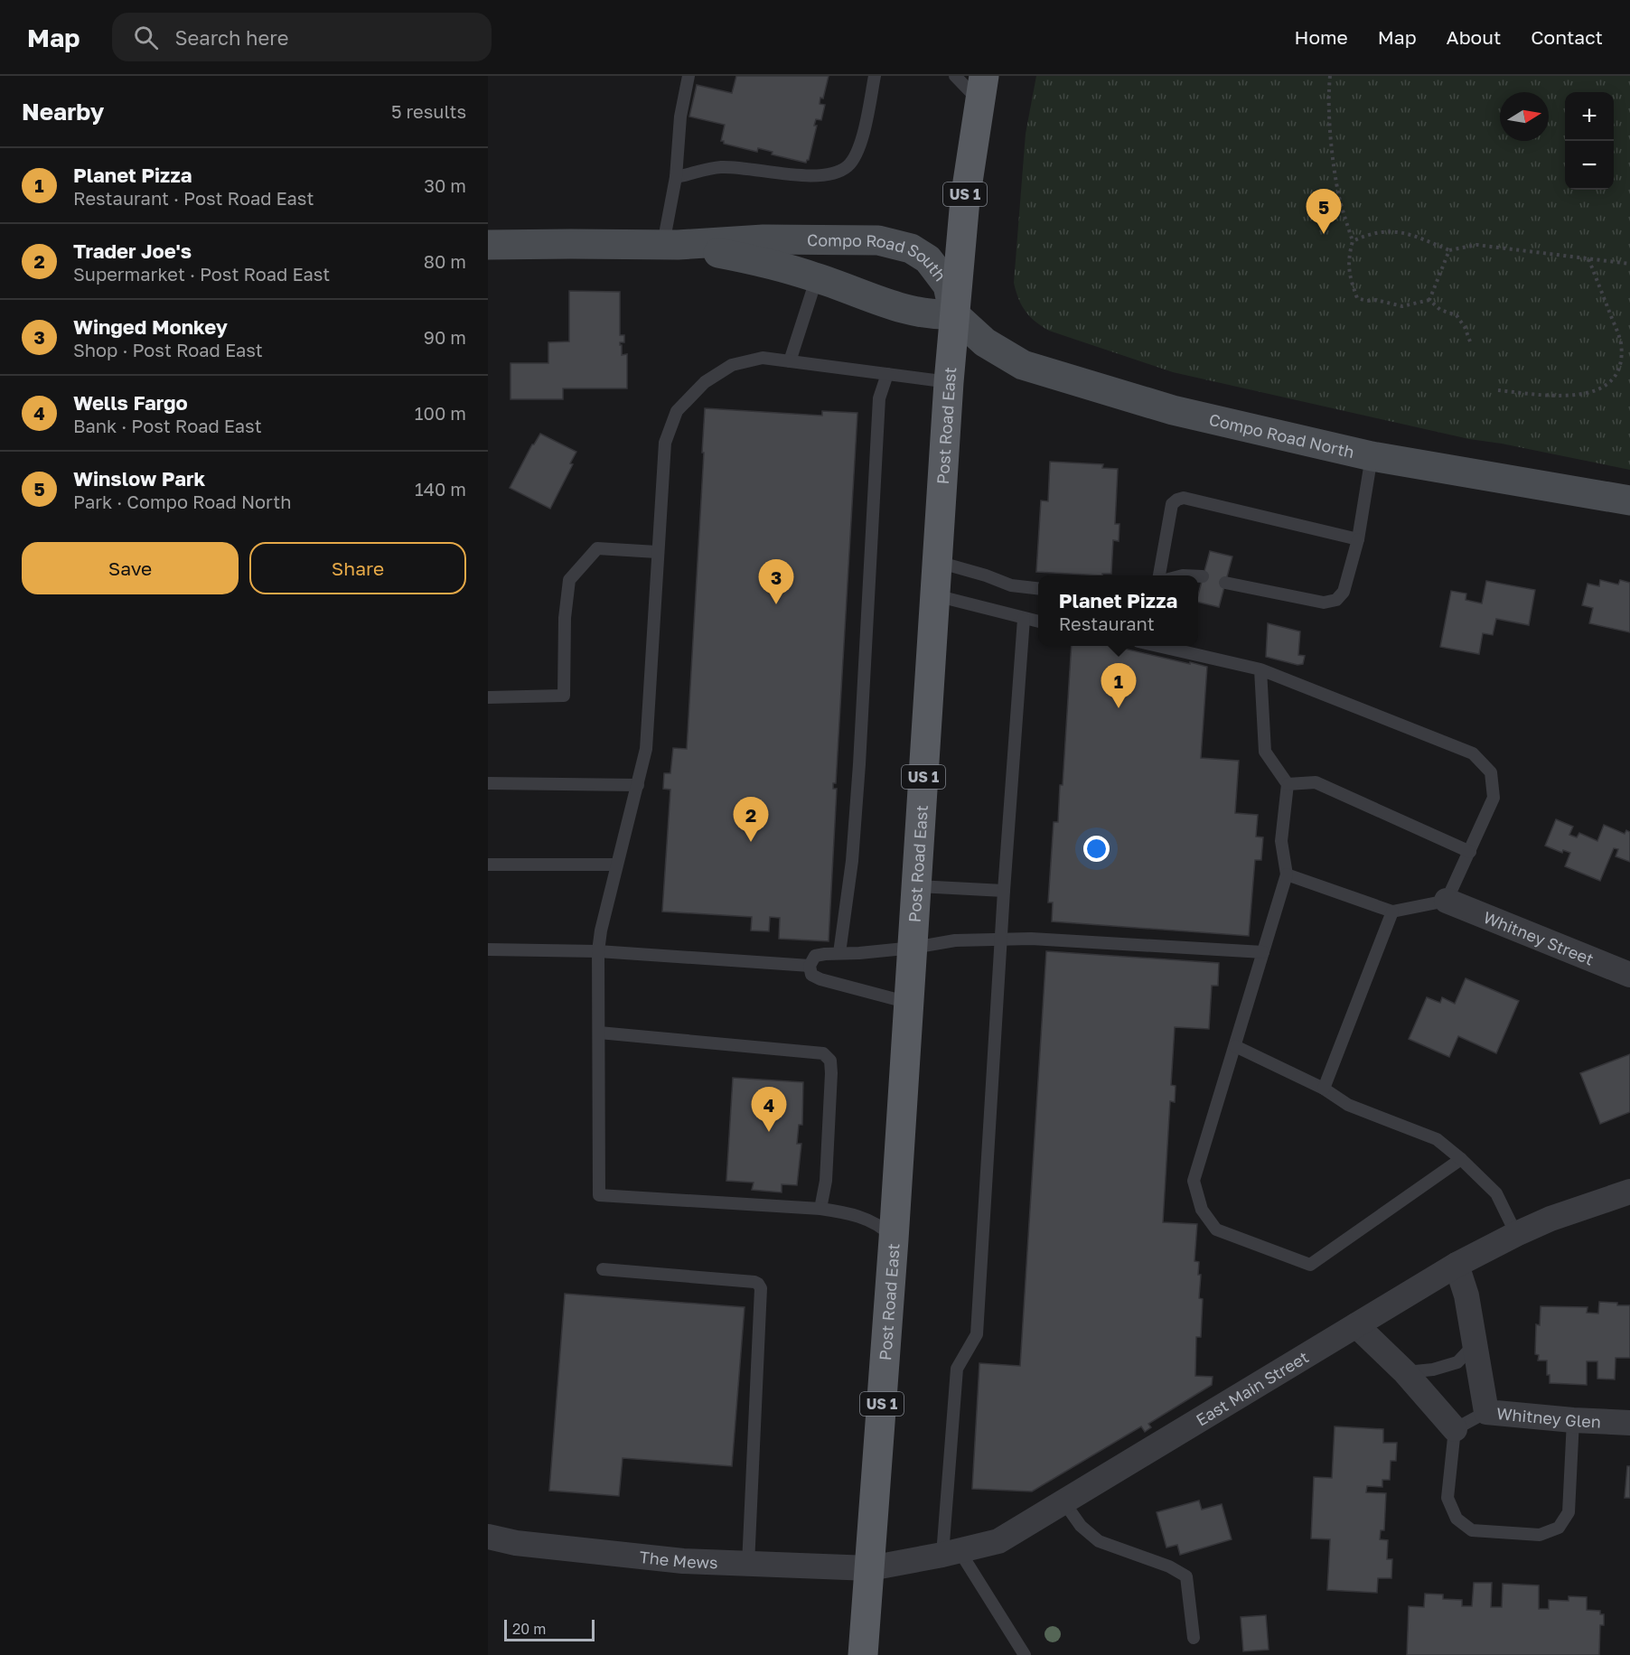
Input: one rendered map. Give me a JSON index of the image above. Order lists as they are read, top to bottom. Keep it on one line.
{"streets":{"main road":["US 1","Compo Road South","Post Road East","Compo Road North"],"street":["Whitney Street","East Main Street","Whitney Glen","The Mews"]},"crossings":[["Compo Road South","Post Road East"],["Compo Road South","Compo Road North"],["Post Road East","Compo Road North"],["Post Road East","East Main Street"],["Post Road East","The Mews"],["East Main Street","Whitney Glen"],["East Main Street","The Mews"]],"scale_bar":"20 m","north":"right","page":{"header":"Map","search":"Search here","nav":["Home","Map","About","Contact"],"heading":["Nearby","5 results"],"map_buttons":["+","−"],"list":[{"mark":"1","name":"Planet Pizza","note":"Restaurant · Post Road East","value":"30 m"},{"mark":"2","name":"Trader Joe's","note":"Supermarket · Post Road East","value":"80 m"},{"mark":"3","name":"Winged Monkey","note":"Shop · Post Road East","value":"90 m"},{"mark":"4","name":"Wells Fargo","note":"Bank · Post Road East","value":"100 m"},{"mark":"5","name":"Winslow Park","note":"Park · Compo Road North","value":"140 m"}],"pins":["5","3","1","2","4"],"buttons":["Save","Share"],"popup":["Planet Pizza","Restaurant"],"scale":"20 m"}}
